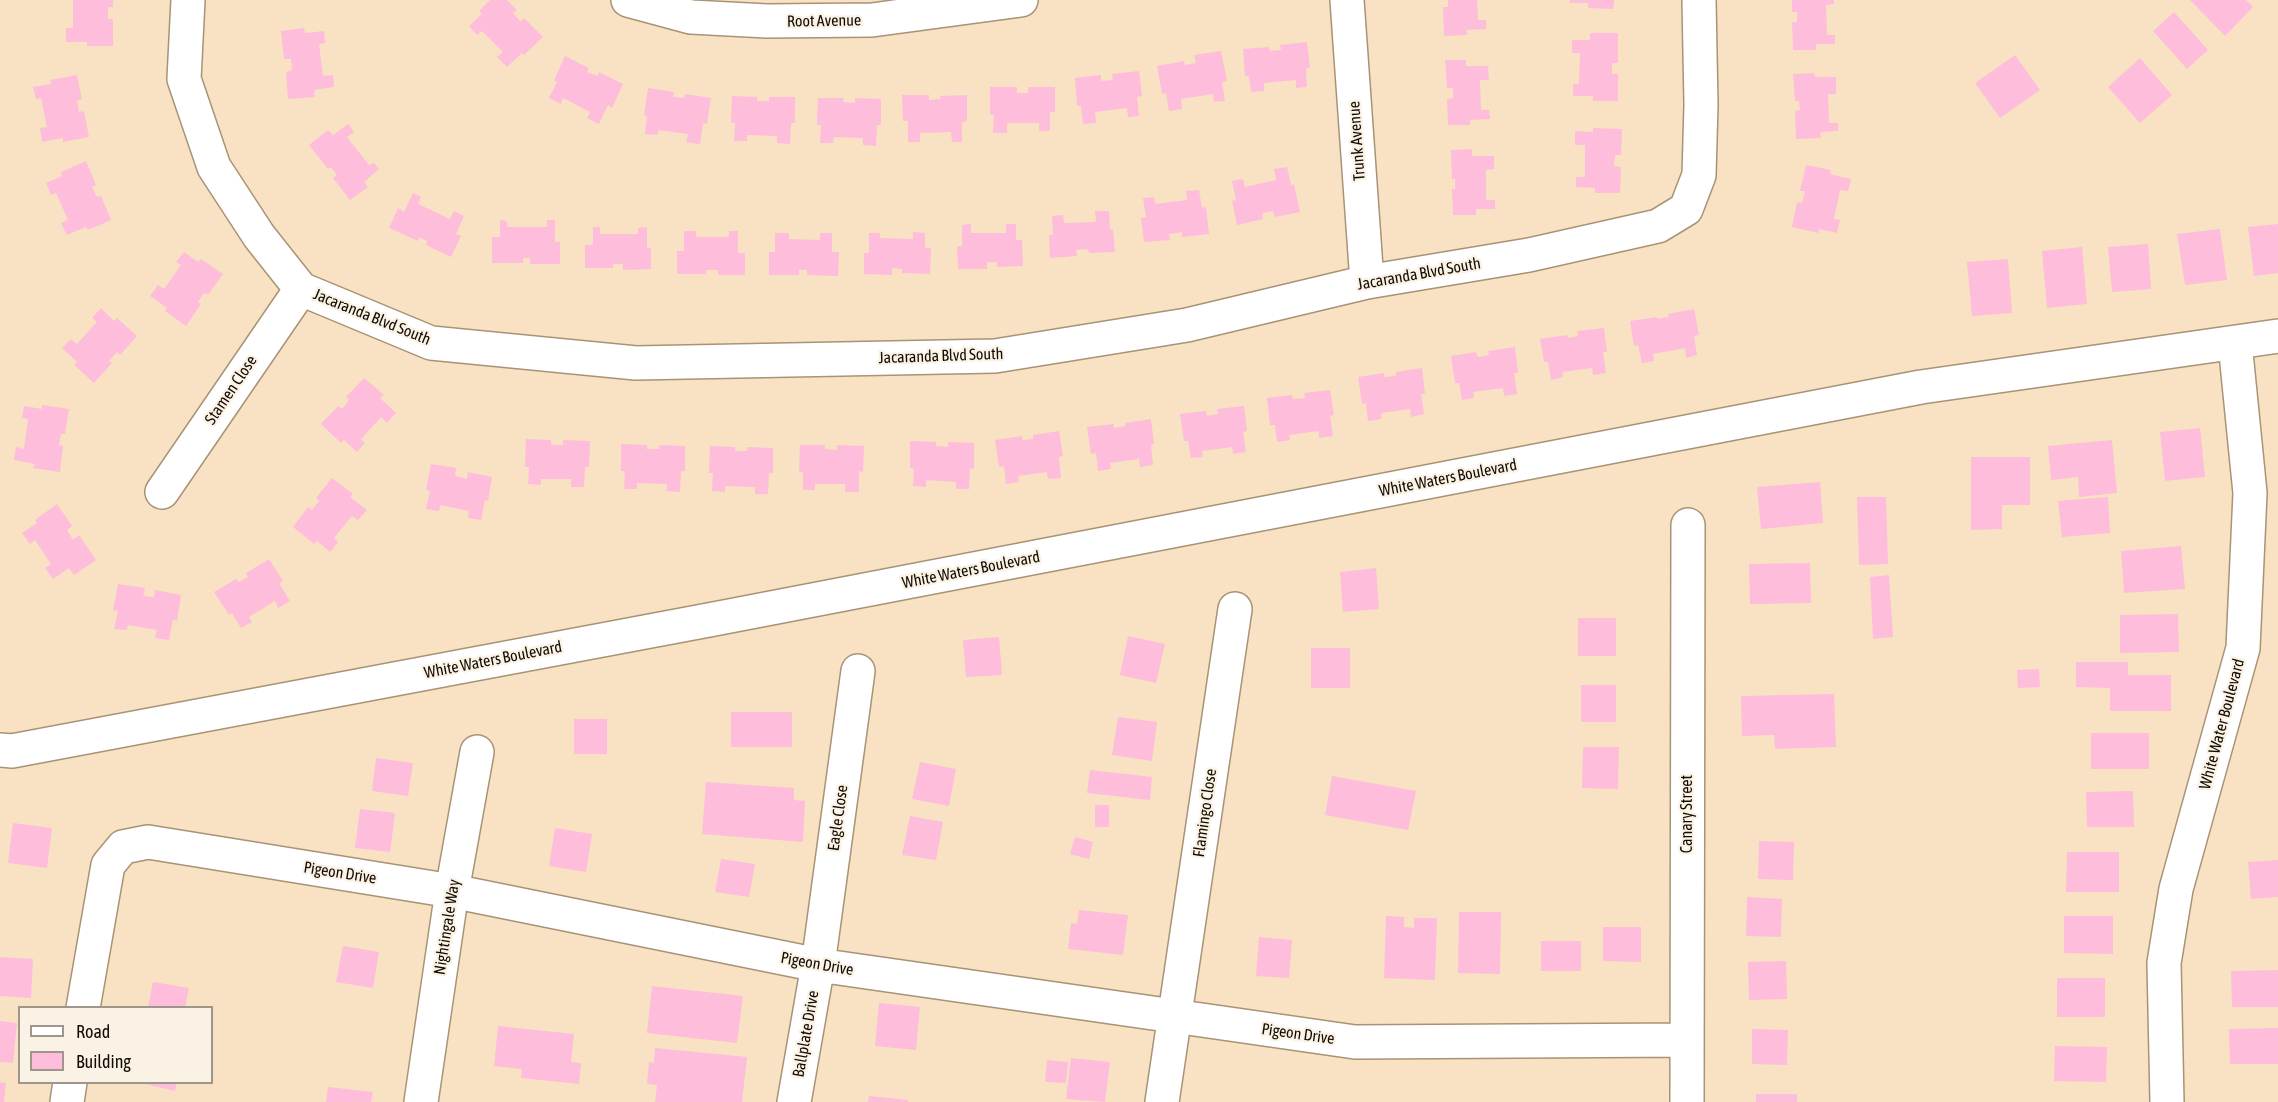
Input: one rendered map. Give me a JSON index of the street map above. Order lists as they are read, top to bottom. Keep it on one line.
{"streets":{"street":["Root Avenue","Trunk Avenue","Jacaranda Blvd South","Stamen Close","White Waters Boulevard","White Water Boulevard","Flamingo Close","Canary Street","Eagle Close","Pigeon Drive","Nightingale Way","Ballplate Drive"]},"crossings":[["Trunk Avenue","Jacaranda Blvd South"],["Jacaranda Blvd South","Stamen Close"],["White Waters Boulevard","White Water Boulevard"],["Flamingo Close","Pigeon Drive"],["Canary Street","Pigeon Drive"],["Eagle Close","Pigeon Drive"],["Eagle Close","Ballplate Drive"],["Pigeon Drive","Nightingale Way"],["Pigeon Drive","Ballplate Drive"]],"legend":["Road","Building"]}
